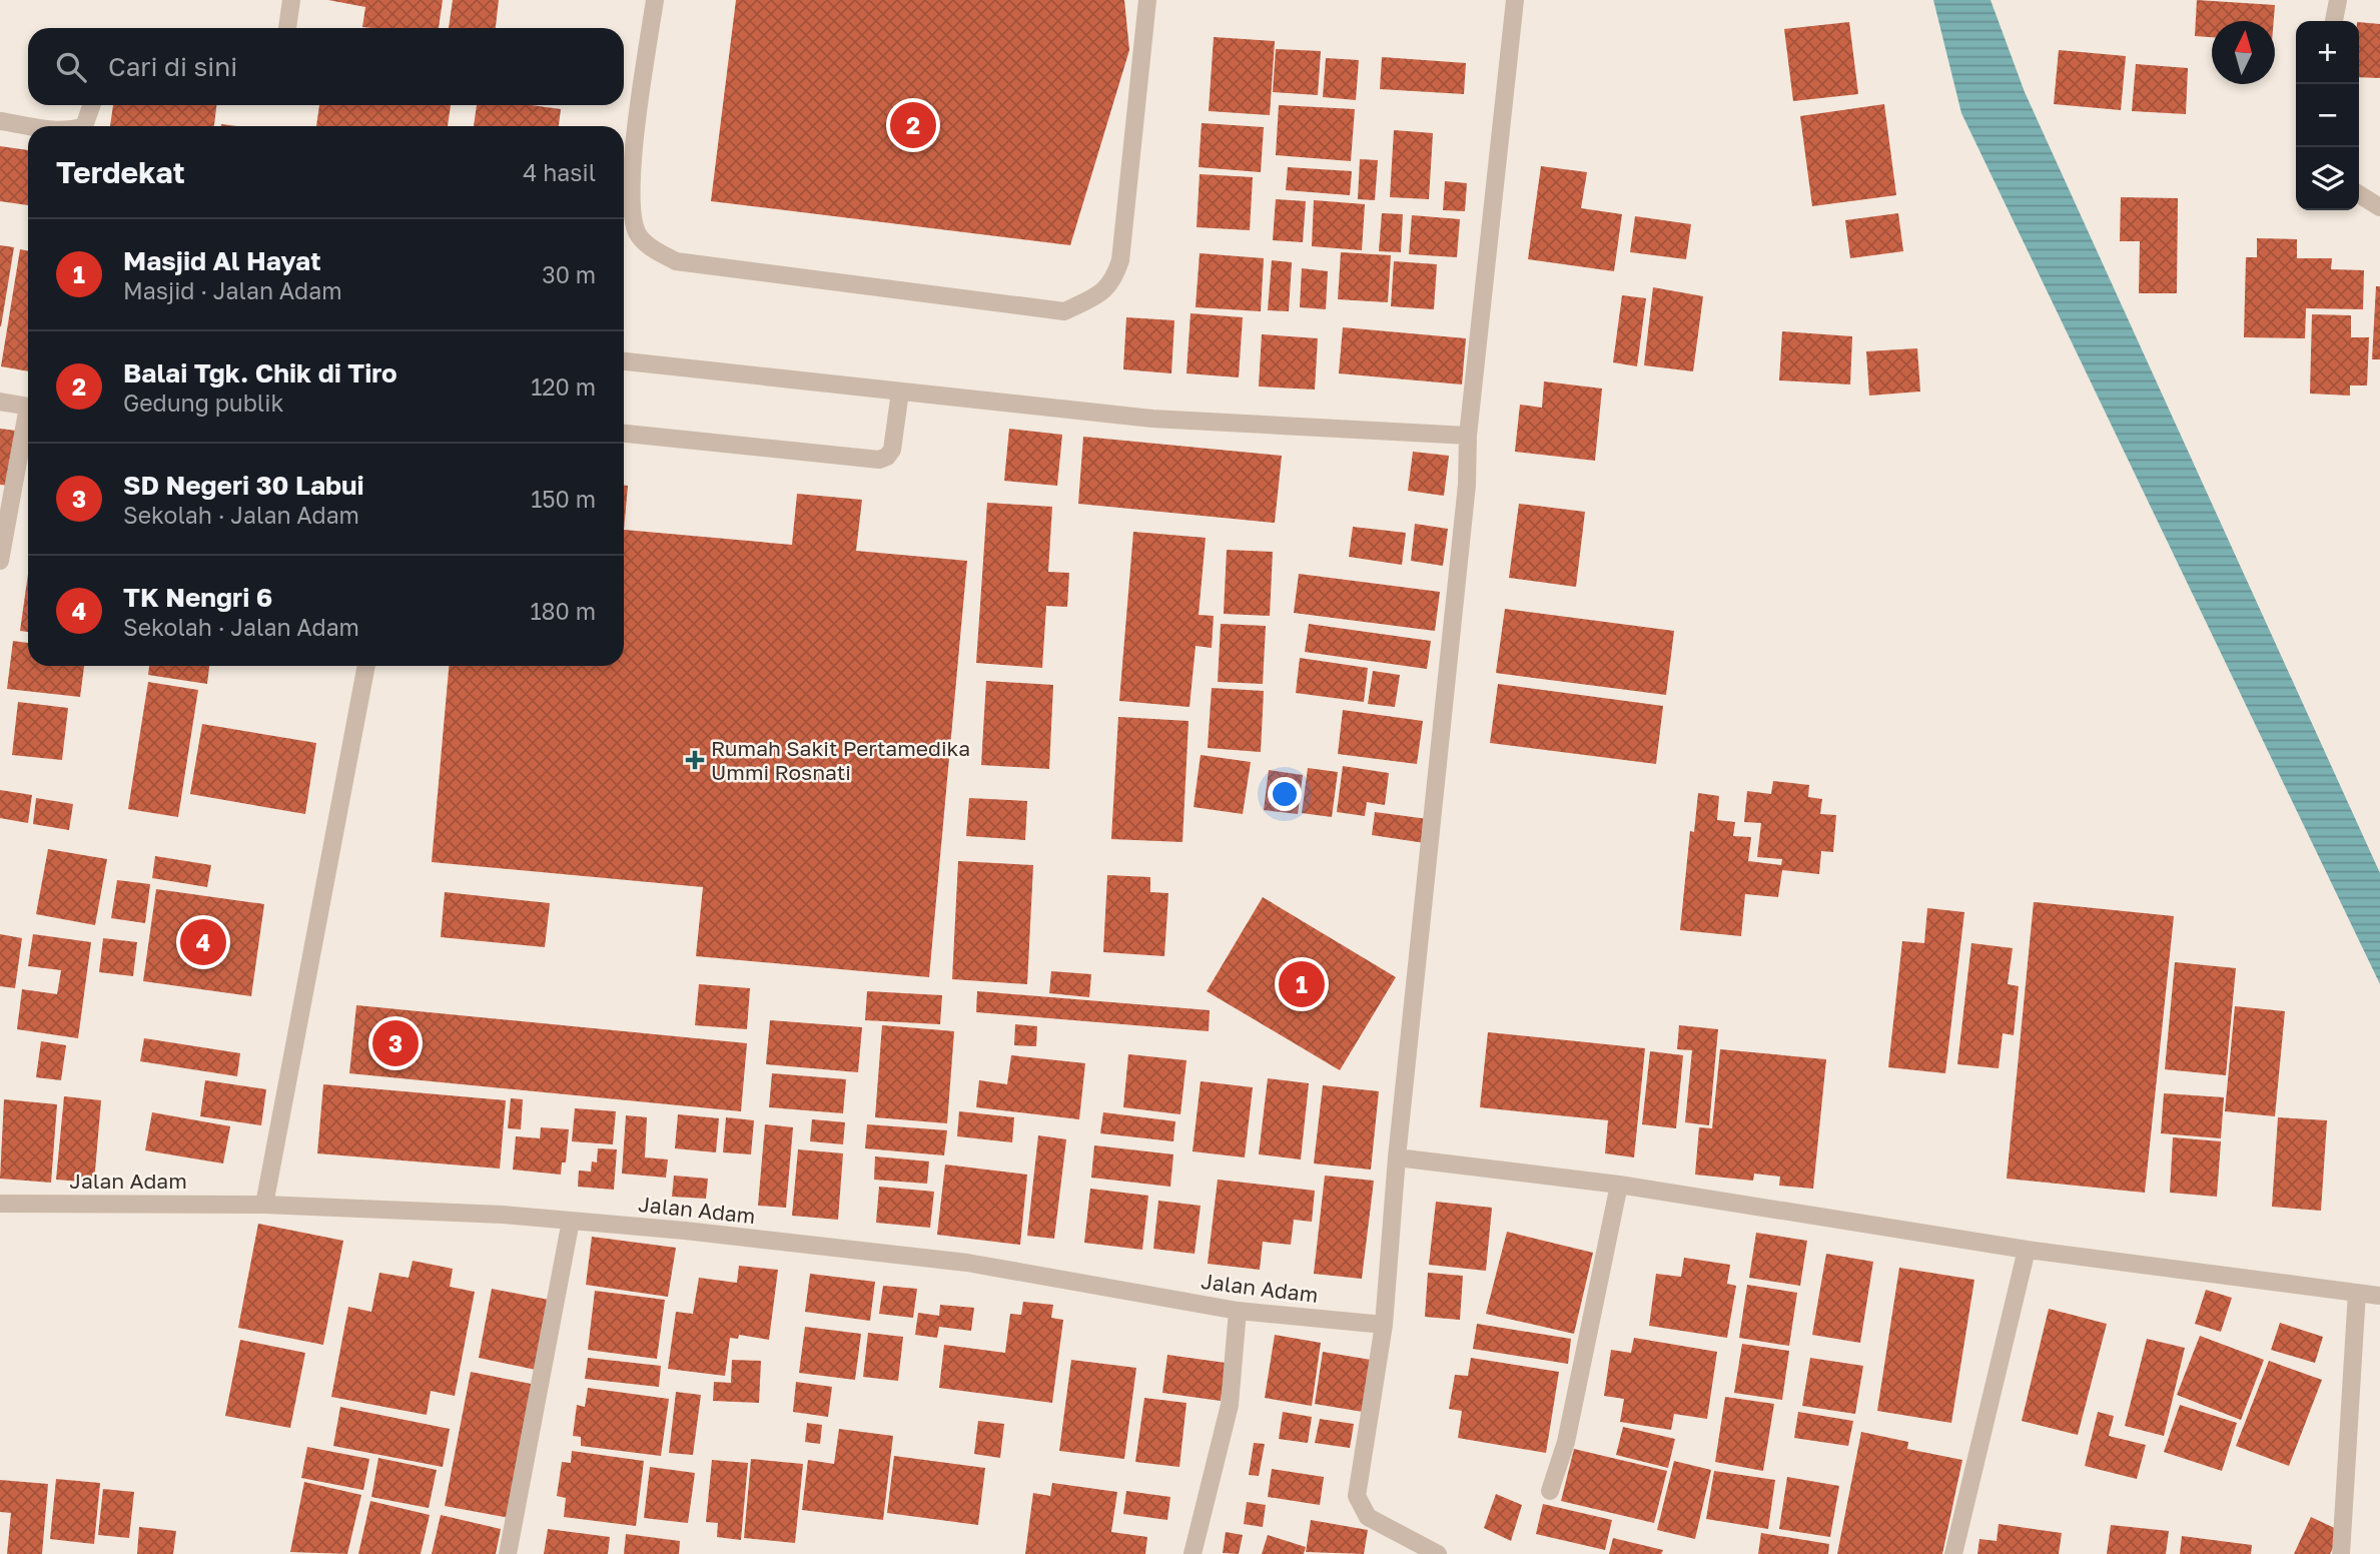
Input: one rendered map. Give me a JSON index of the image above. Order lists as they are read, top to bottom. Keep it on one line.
{"streets":{"street":["Jalan Adam"]},"places":{"health":["Rumah Sakit Pertamedika Ummi Rosnati"]},"north":"top","page":{"map_buttons":["+","−"],"search":"Cari di sini","pins":["2","4","1","3"],"heading":["Terdekat","4 hasil"],"list":[{"mark":"1","name":"Masjid Al Hayat","note":"Masjid · Jalan Adam","value":"30 m"},{"mark":"2","name":"Balai Tgk. Chik di Tiro","note":"Gedung publik","value":"120 m"},{"mark":"3","name":"SD Negeri 30 Labui","note":"Sekolah · Jalan Adam","value":"150 m"},{"mark":"4","name":"TK Nengri 6","note":"Sekolah · Jalan Adam","value":"180 m"}]}}
